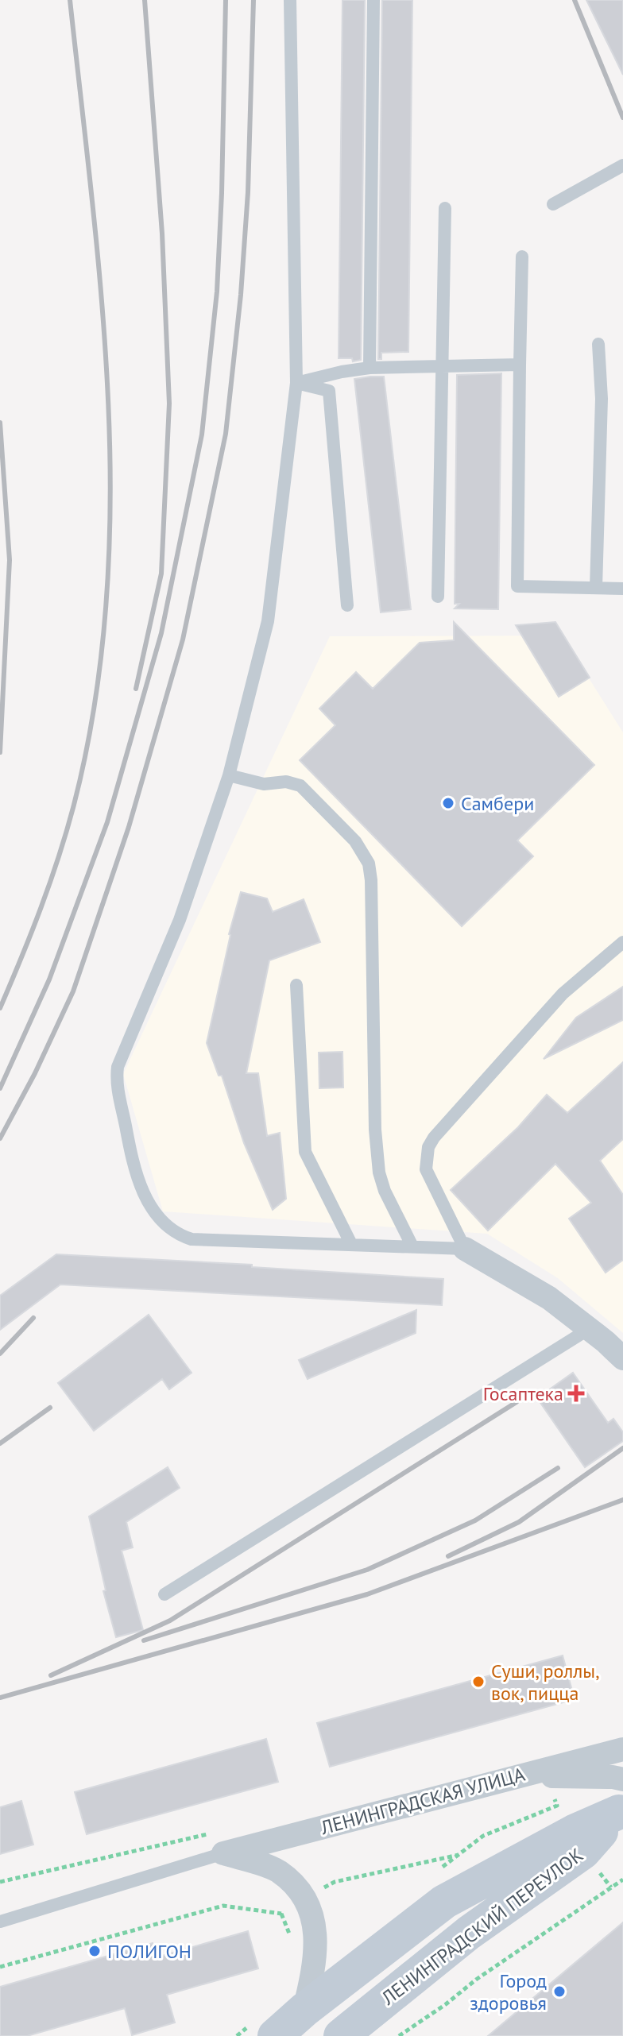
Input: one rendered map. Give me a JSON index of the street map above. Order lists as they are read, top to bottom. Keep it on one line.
{"streets":{"main road":["ЛЕНИНГРАДСКИЙ ПЕРЕУЛОК"],"street":["ЛЕНИНГРАДСКАЯ УЛИЦА"]},"places":{"other":["Самбери","Суши, роллы, вок, пицца","ПОЛИГОН","Город здоровья"],"health":["Госаптека"]}}
